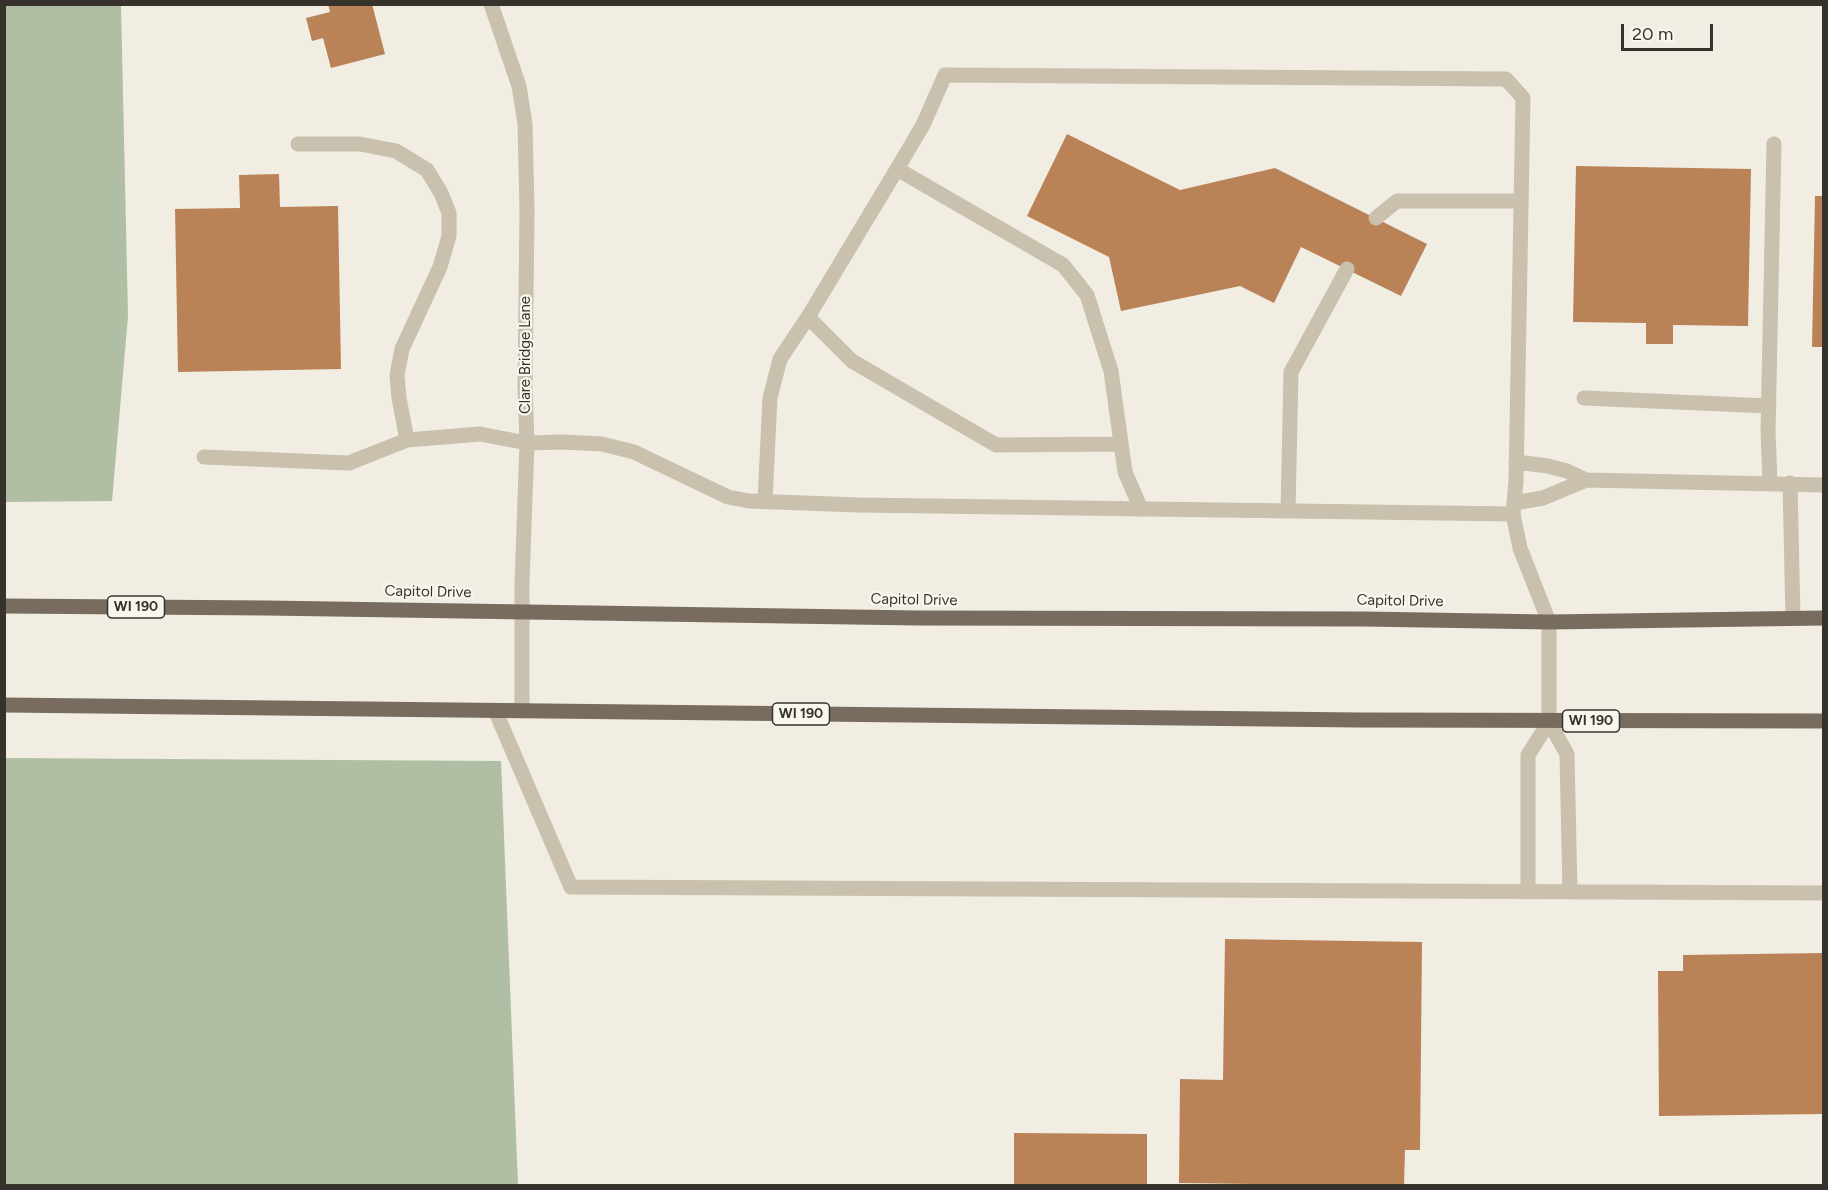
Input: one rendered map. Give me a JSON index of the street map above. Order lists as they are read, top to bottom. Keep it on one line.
{"streets":{"main road":["Capitol Drive","WI 190"],"street":["Clare Bridge Lane"]},"crossings":[["Clare Bridge Lane","Capitol Drive"],["Clare Bridge Lane","WI 190"]],"scale_bar":"20 m"}
